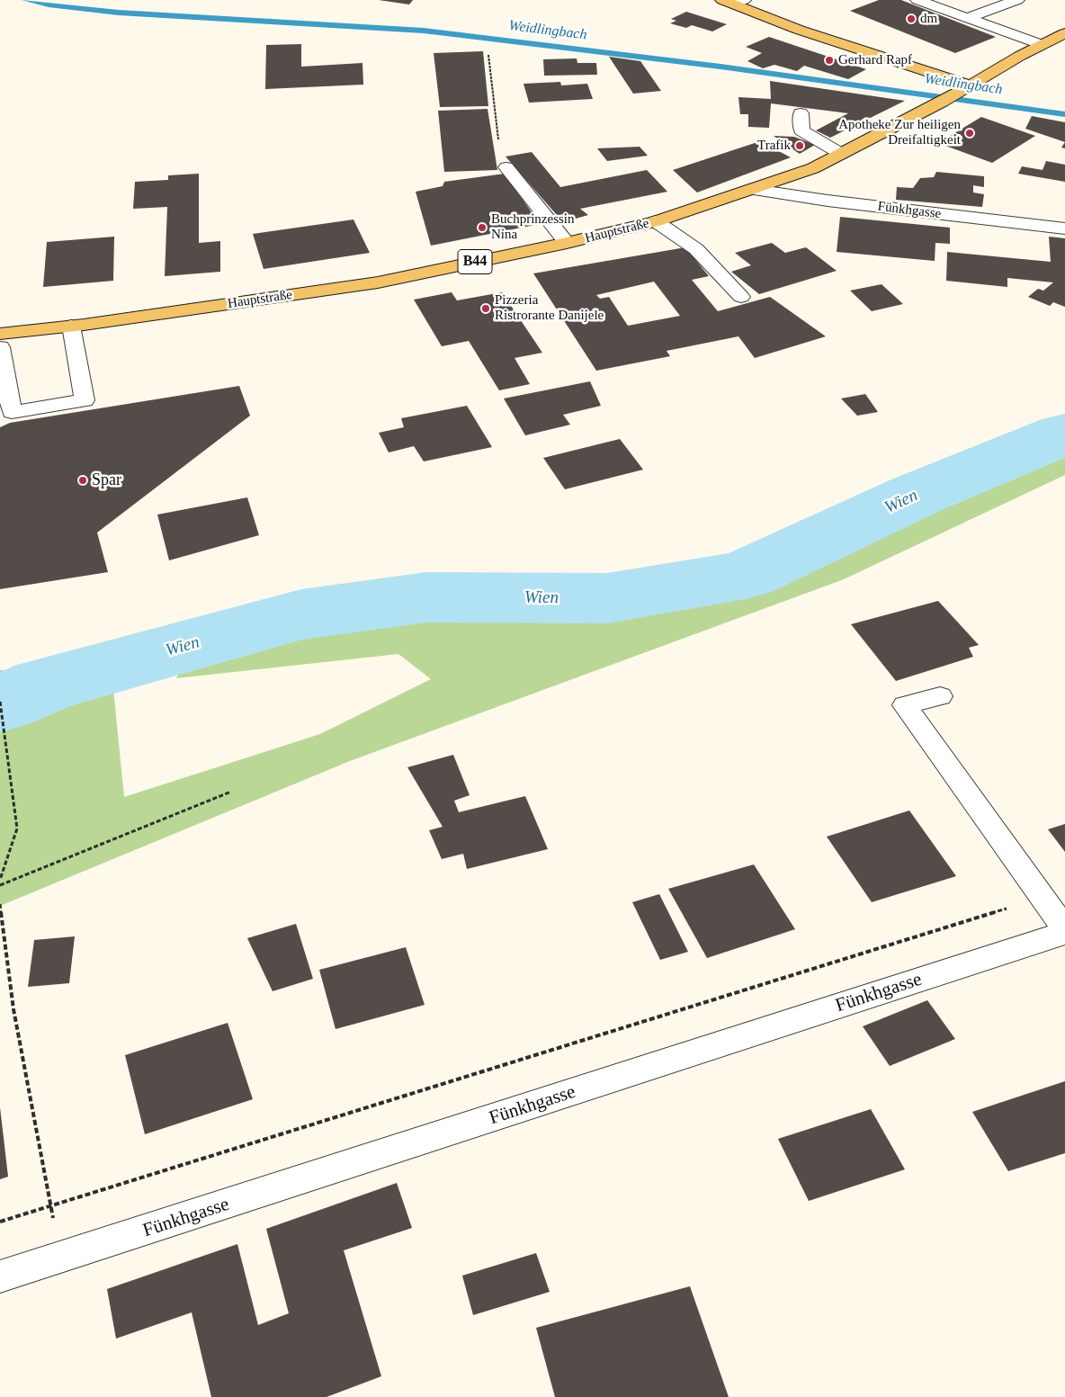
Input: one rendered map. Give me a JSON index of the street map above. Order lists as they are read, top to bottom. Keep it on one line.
{"streets":{"main road":["Hauptstraße","B44"],"street":["Fünkhgasse"]},"crossings":[["Fünkhgasse","Hauptstraße"]],"water":["Weidlingbach","Wien"],"places":["dm","Gerhard Rapf","Apotheke Zur heiligen Dreifaltigkeit","Trafik","Buchprinzessin Nina","Pizzeria Ristrorante Danijele","Spar"]}
